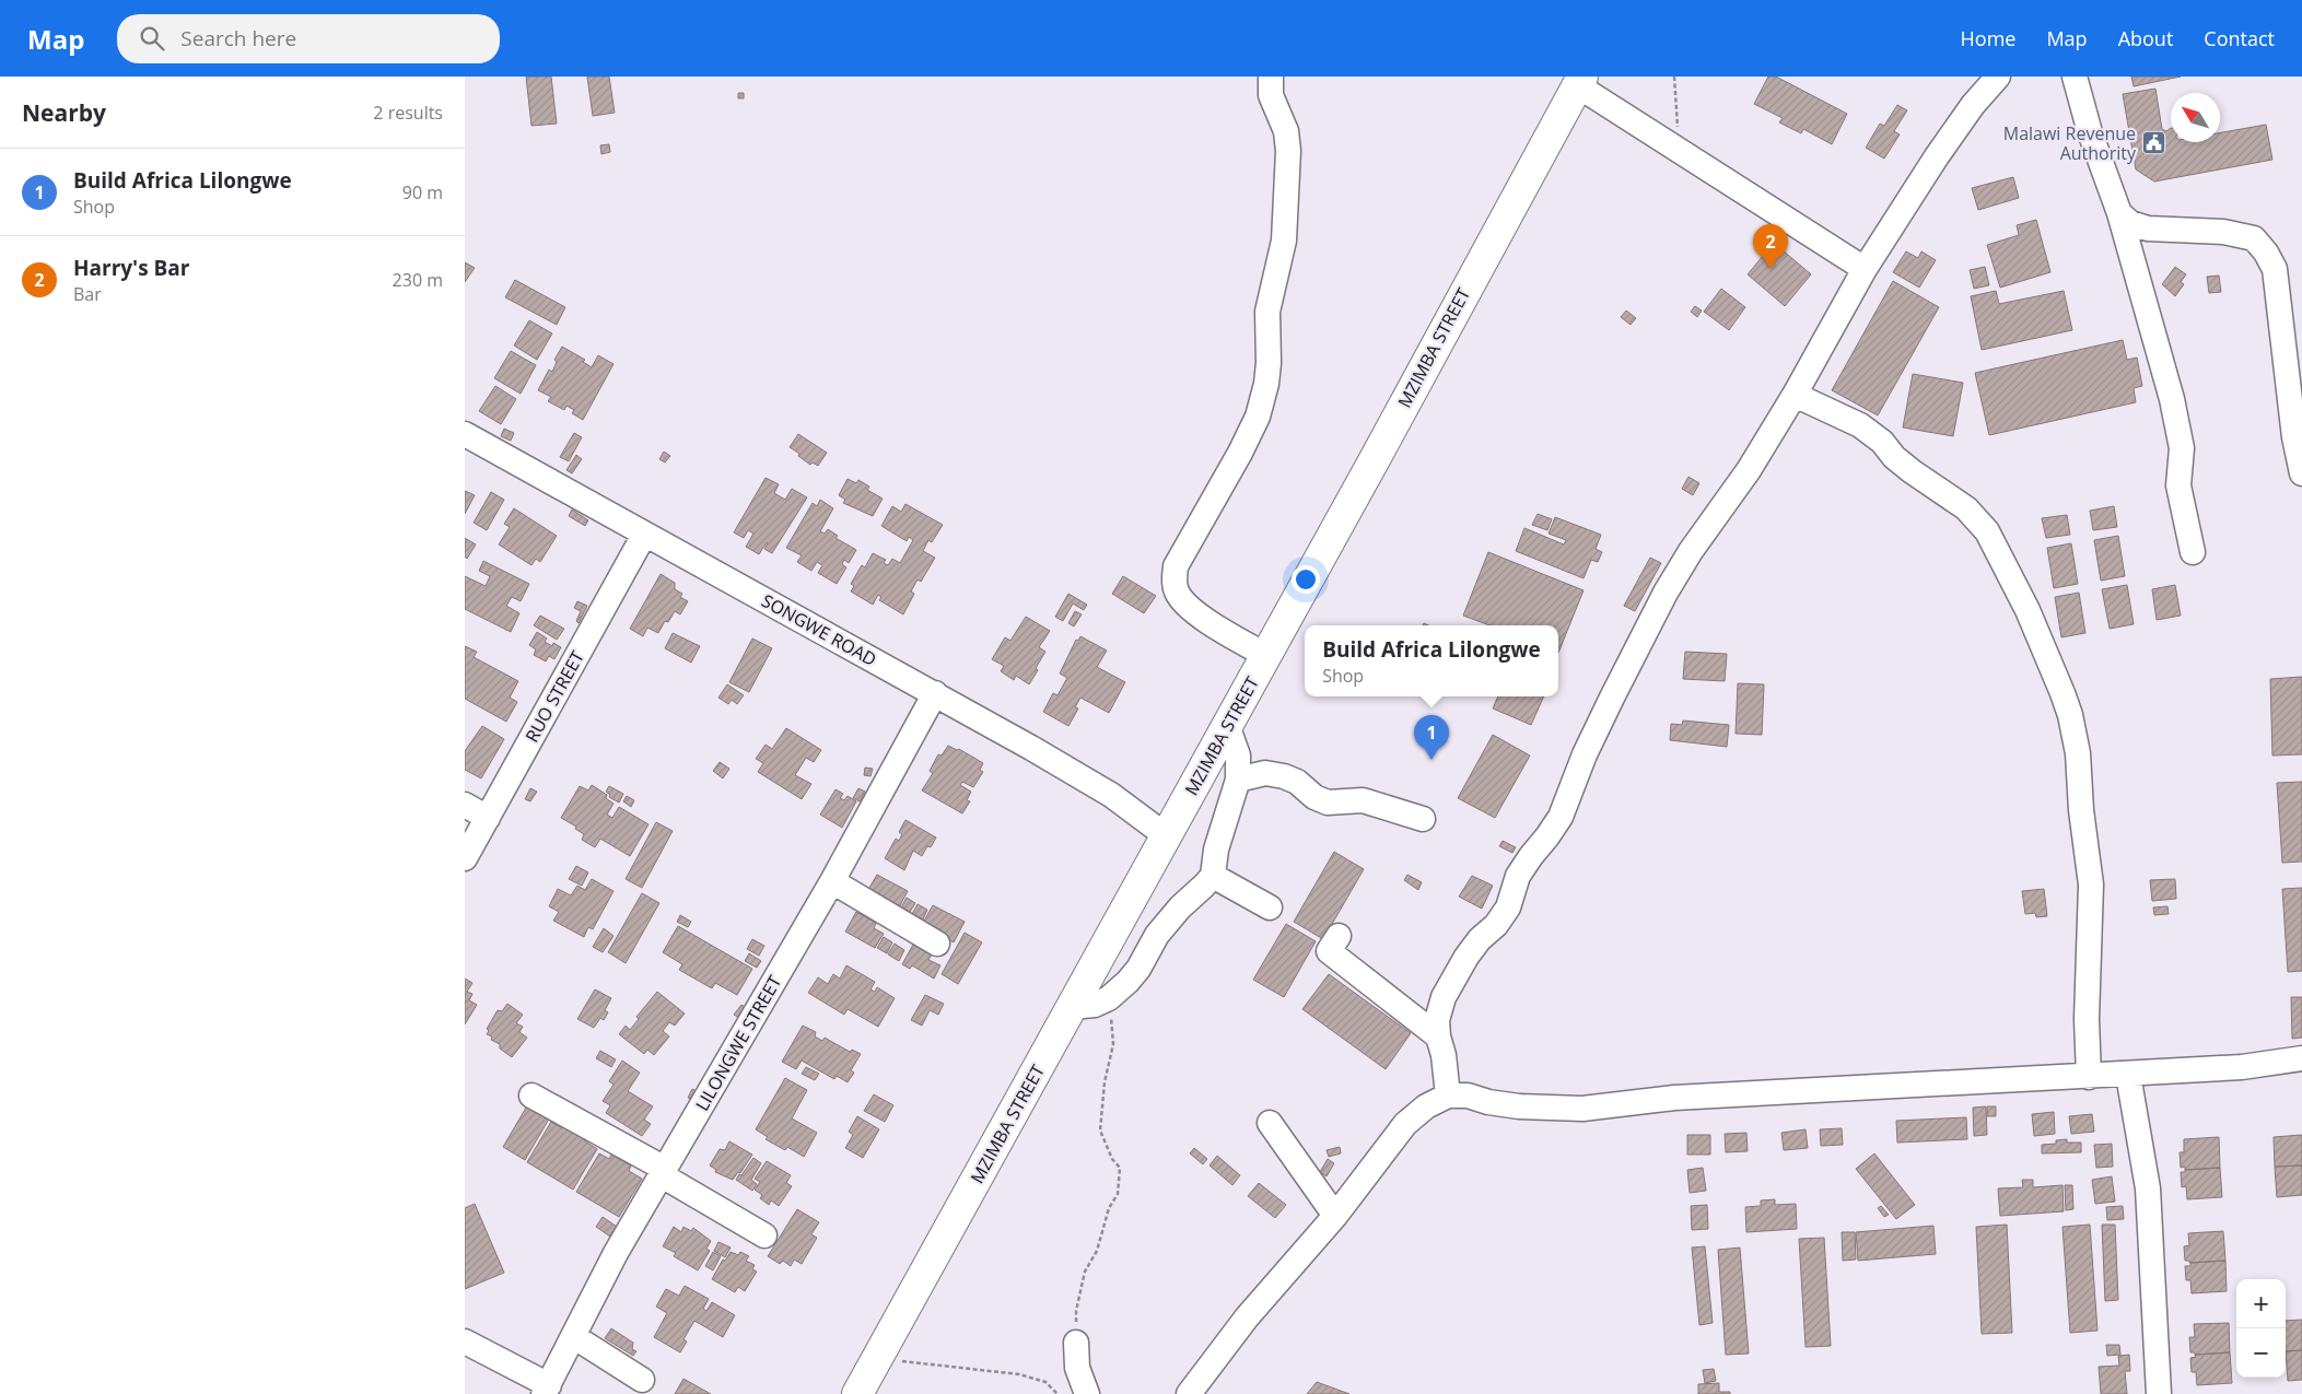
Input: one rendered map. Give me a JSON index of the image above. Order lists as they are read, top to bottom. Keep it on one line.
{"streets":{"main road":["MZIMBA STREET"],"street":["SONGWE ROAD","RUO STREET","LILONGWE STREET"]},"crossings":[["MZIMBA STREET","SONGWE ROAD"],["SONGWE ROAD","RUO STREET"],["SONGWE ROAD","LILONGWE STREET"]],"places":{"public building":["Malawi Revenue Authority"]},"north":"top left","page":{"header":"Map","search":"Search here","nav":["Home","Map","About","Contact"],"heading":["Nearby","2 results"],"list":[{"mark":"1","name":"Build Africa Lilongwe","note":"Shop","value":"90 m"},{"mark":"2","name":"Harry's Bar","note":"Bar","value":"230 m"}],"pins":["2","1"],"popup":["Build Africa Lilongwe","Shop"],"map_buttons":["+","−"]}}
